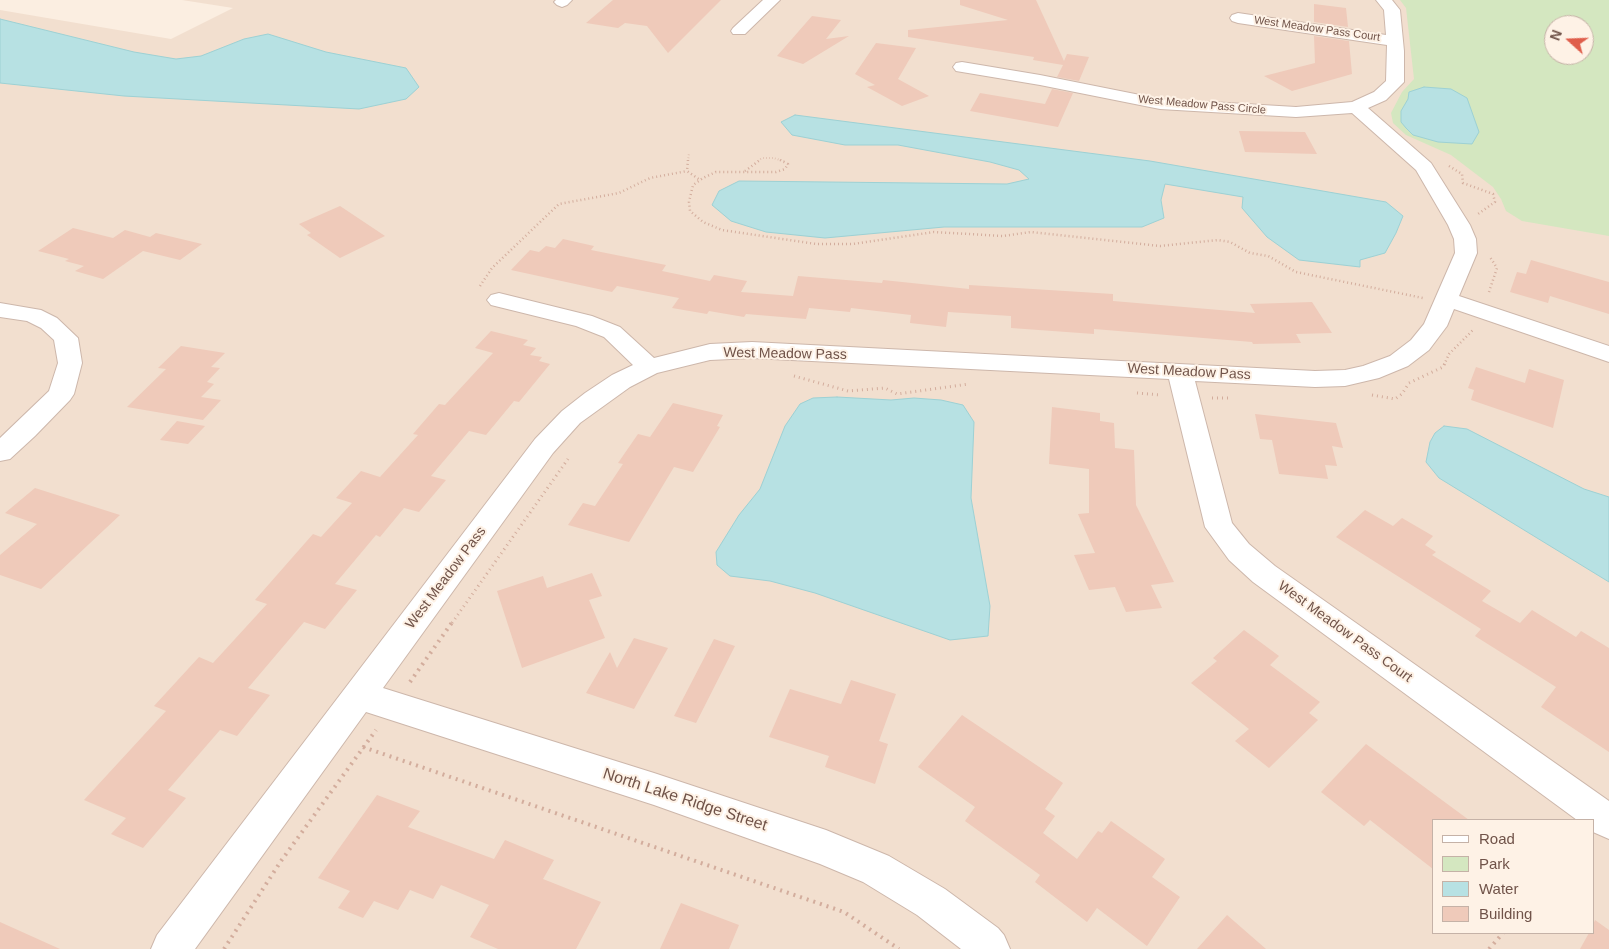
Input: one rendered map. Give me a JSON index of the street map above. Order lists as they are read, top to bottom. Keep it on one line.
{"streets":{"street":["West Meadow Pass Court","West Meadow Pass Circle","West Meadow Pass","North Lake Ridge Street"]},"crossings":[["West Meadow Pass Court","West Meadow Pass Circle"],["West Meadow Pass Court","West Meadow Pass"],["West Meadow Pass Circle","West Meadow Pass"],["West Meadow Pass","North Lake Ridge Street"]],"legend":["Road","Park","Water","Building"],"north":"left"}
